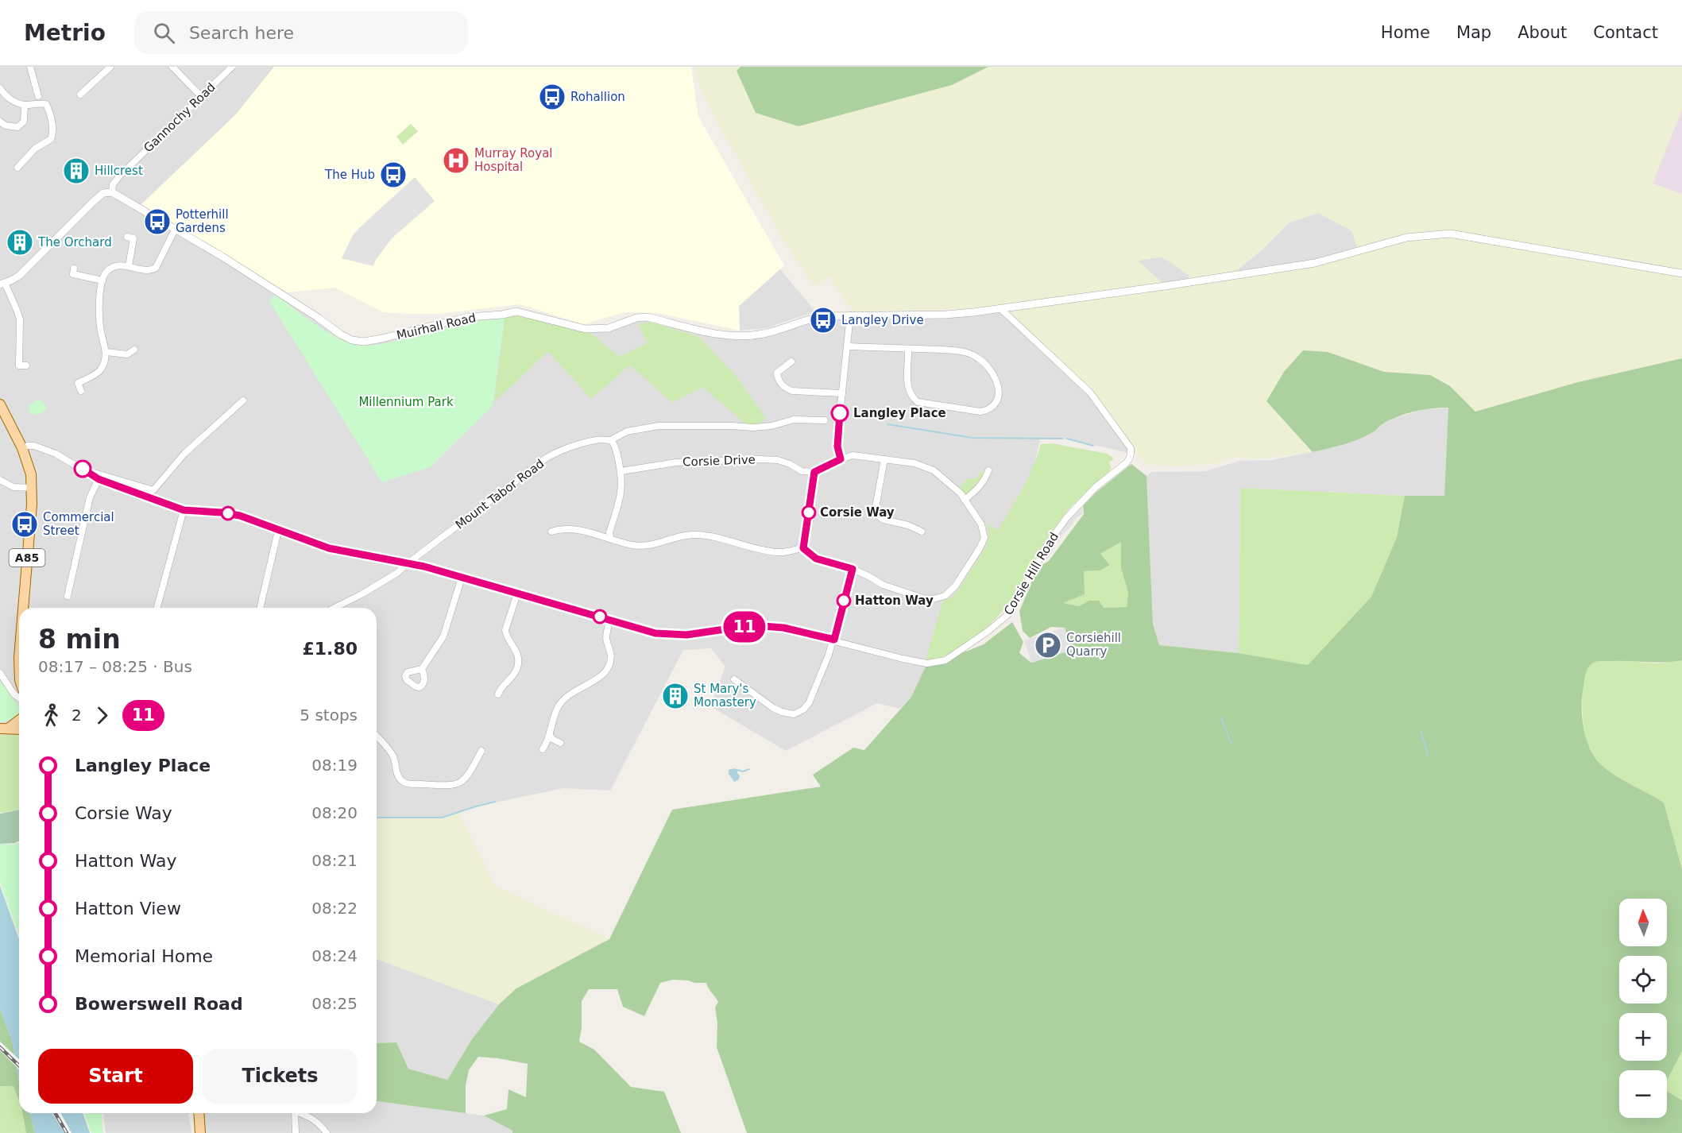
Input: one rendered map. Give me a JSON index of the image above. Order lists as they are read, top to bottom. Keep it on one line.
{"streets":{"main road":["A85"],"street":["Gannochy Road","Muirhall Road","Corsie Drive","Mount Tabor Road","Corsie Hill Road"]},"crossings":[["Gannochy Road","Muirhall Road"],["Muirhall Road","Corsie Hill Road"],["Mount Tabor Road","Corsie Hill Road"],["A85","Corsie Hill Road"]],"parks":["Millennium Park"],"places":{"bus stop":["Rohallion","The Hub","Potterhill Gardens","Langley Drive","Commercial Street"],"hospital":["Murray Royal Hospital"],"building":["Hillcrest","The Orchard","St Mary's Monastery"],"other":["Langley Place","Corsie Way","Hatton Way"],"parking":["Corsiehill Quarry"]},"lines":["bus line 11"],"north":"top","page":{"header":"Metrio","search":"Search here","nav":["Home","Map","About","Contact"],"on_map":"11","heading":["8 min","08:17 – 08:25 · Bus","£1.80"],"legs":["2","11","5 stops"],"list":[{"name":"Langley Place","value":"08:19"},{"name":"Corsie Way","value":"08:20"},{"name":"Hatton Way","value":"08:21"},{"name":"Hatton View","value":"08:22"},{"name":"Memorial Home","value":"08:24"},{"name":"Bowerswell Road","value":"08:25"}],"map_buttons":["+","−"],"buttons":["Start","Tickets"]}}
